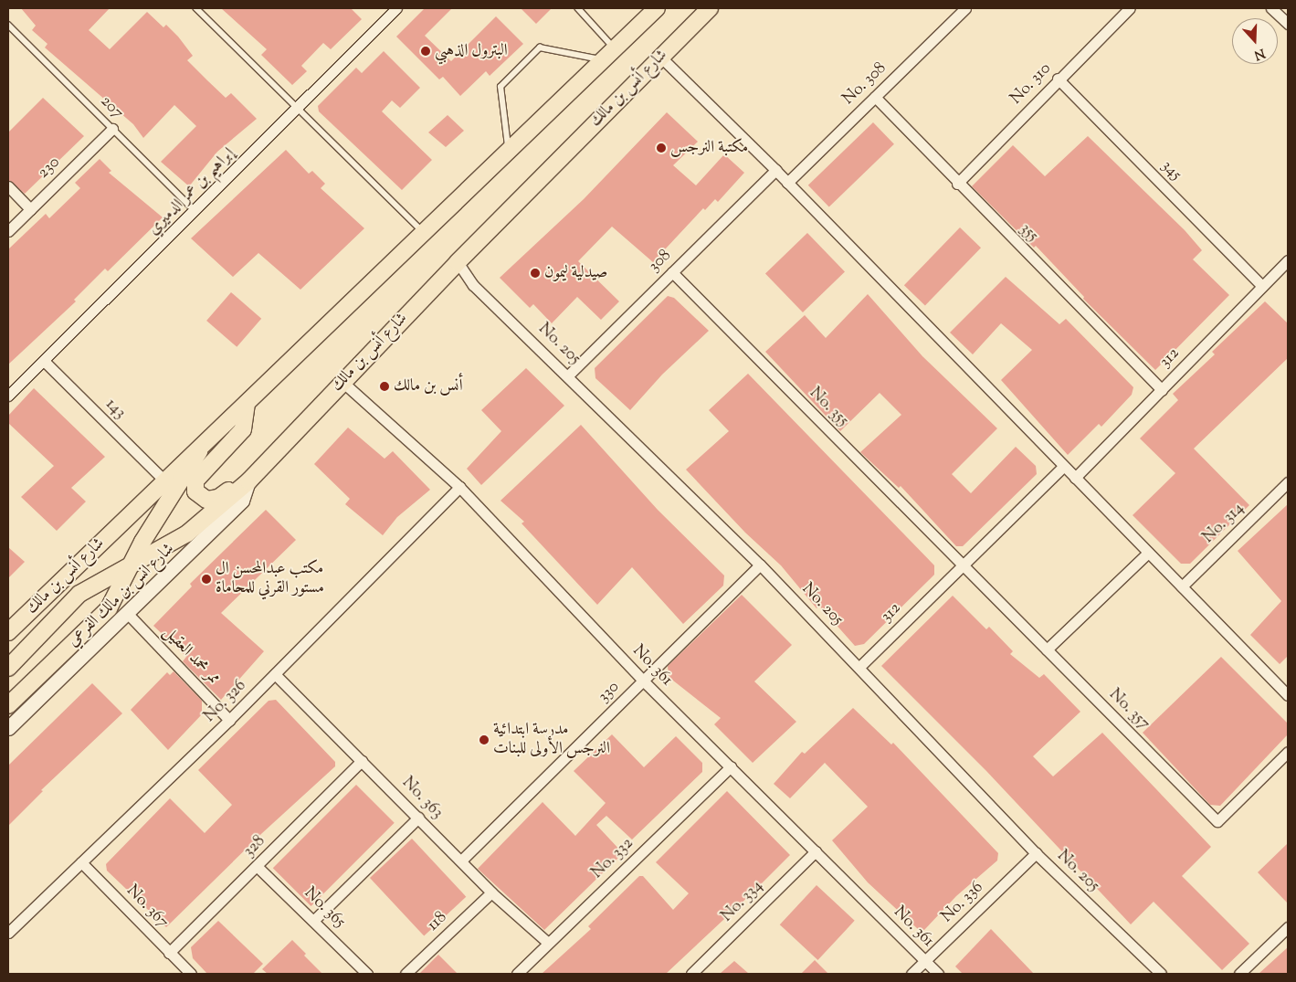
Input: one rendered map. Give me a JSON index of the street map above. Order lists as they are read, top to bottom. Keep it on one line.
{"streets":{"main road":["شارع أنس بن مالك","شارع انس بن مالك الفرعي"],"street":["No. 308","No. 310","230","345","إبراهيم بن عمر الدميري","355","308","No. 205","312","No. 355","143","No. 314","ممر محمد العقيل","No. 361","330","No. 326","No. 357","No. 363","328","No. 332","No. 334","No. 336","No. 367","No. 365","118"],"lane":["207"]},"crossings":[["No. 308","355"],["No. 310","345"],["No. 310","355"],["شارع أنس بن مالك","No. 205"],["شارع أنس بن مالك","143"],["شارع أنس بن مالك","شارع انس بن مالك الفرعي"],["شارع أنس بن مالك","No. 361"],["207","230"],["207","إبراهيم بن عمر الدميري"],["345","312"],["إبراهيم بن عمر الدميري","143"],["355","312"],["308","No. 205"],["308","No. 355"],["No. 205","312"],["No. 205","330"],["No. 205","No. 336"],["312","No. 355"],["No. 355","No. 357"],["شارع انس بن مالك الفرعي","ممر محمد العقيل"],["ممر محمد العقيل","No. 326"],["No. 361","330"],["No. 361","No. 326"],["No. 361","No. 332"],["No. 361","No. 334"],["No. 361","No. 336"],["330","No. 363"],["No. 326","No. 363"],["No. 326","No. 367"],["No. 363","328"],["No. 363","No. 332"],["No. 363","118"],["328","No. 367"],["328","No. 365"]],"places":["البترول الذهبي","مكتبة النرجس","صيدلية ليمون","أنس بن مالك","مكتب عبدالمحسن ال مستور القرني للمحاماة","مدرسة ابتدائية النرجس الأولى للبنات"],"north":"bottom"}
